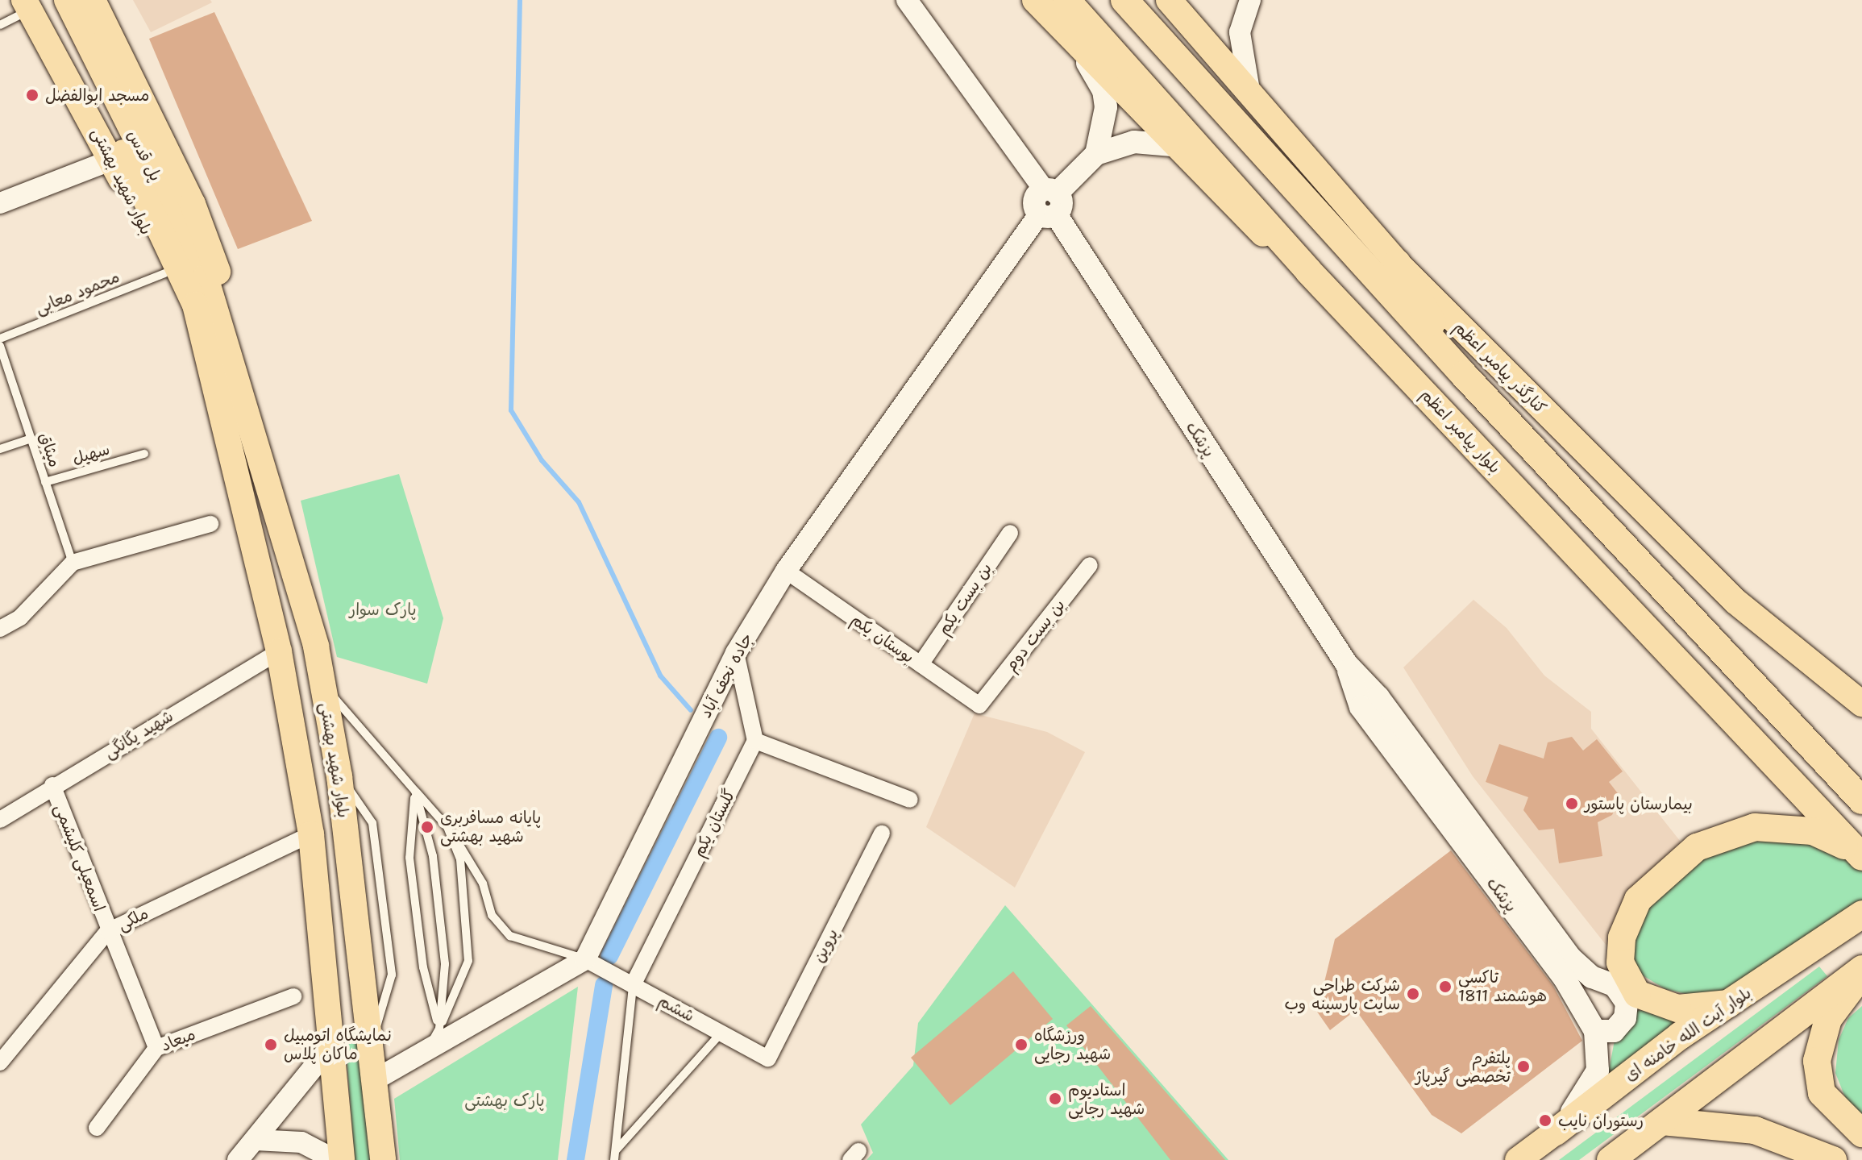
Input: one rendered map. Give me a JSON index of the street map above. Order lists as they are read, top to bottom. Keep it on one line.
{"streets":{"highway":["بلوار پیامبر اعظم","بلوار آیت الله خامنه ای"],"main road":["پل قدس","بلوار شهید بهشتی","کنارگذر پیامبر اعظم","پزشک","جاده نجف آباد"],"street":["بن بست یکم","بن بست دوم","بوستان یکم","شهید یگانگی","گلستان یکم","اسمعیلی کلیشمی","ملکی","پروین","ششم","میعاد"],"lane":["محمود معابی","میثاق","سهیل"]},"crossings":[["پل قدس","بلوار شهید بهشتی"],["پل قدس","محمود معابی"],["بلوار شهید بهشتی","محمود معابی"],["بلوار شهید بهشتی","شهید یگانگی"],["بلوار شهید بهشتی","ملکی"],["پزشک","جاده نجف آباد"],["پزشک","بلوار آیت الله خامنه ای"],["میثاق","سهیل"],["بن بست یکم","بوستان یکم"],["بن بست دوم","بوستان یکم"],["بوستان یکم","جاده نجف آباد"],["جاده نجف آباد","ششم"],["شهید یگانگی","اسمعیلی کلیشمی"],["گلستان یکم","ششم"],["اسمعیلی کلیشمی","ملکی"],["اسمعیلی کلیشمی","میعاد"],["پروین","ششم"]],"parks":["پارک سوار","پارک بهشتی"],"places":["مسجد ابوالفضل","بیمارستان پاستور","پایانه مسافربری شهید بهشتی","تاکسی هوشمند 1811","شرکت طراحی سایت پارسینه وب","نمایشگاه اتومبیل ماکان پلاس","ورزشگاه شهید رجایی","پلتفرم تخصصی گیرپاژ","استادیوم شهید رجایی","رستوران نایب"]}
